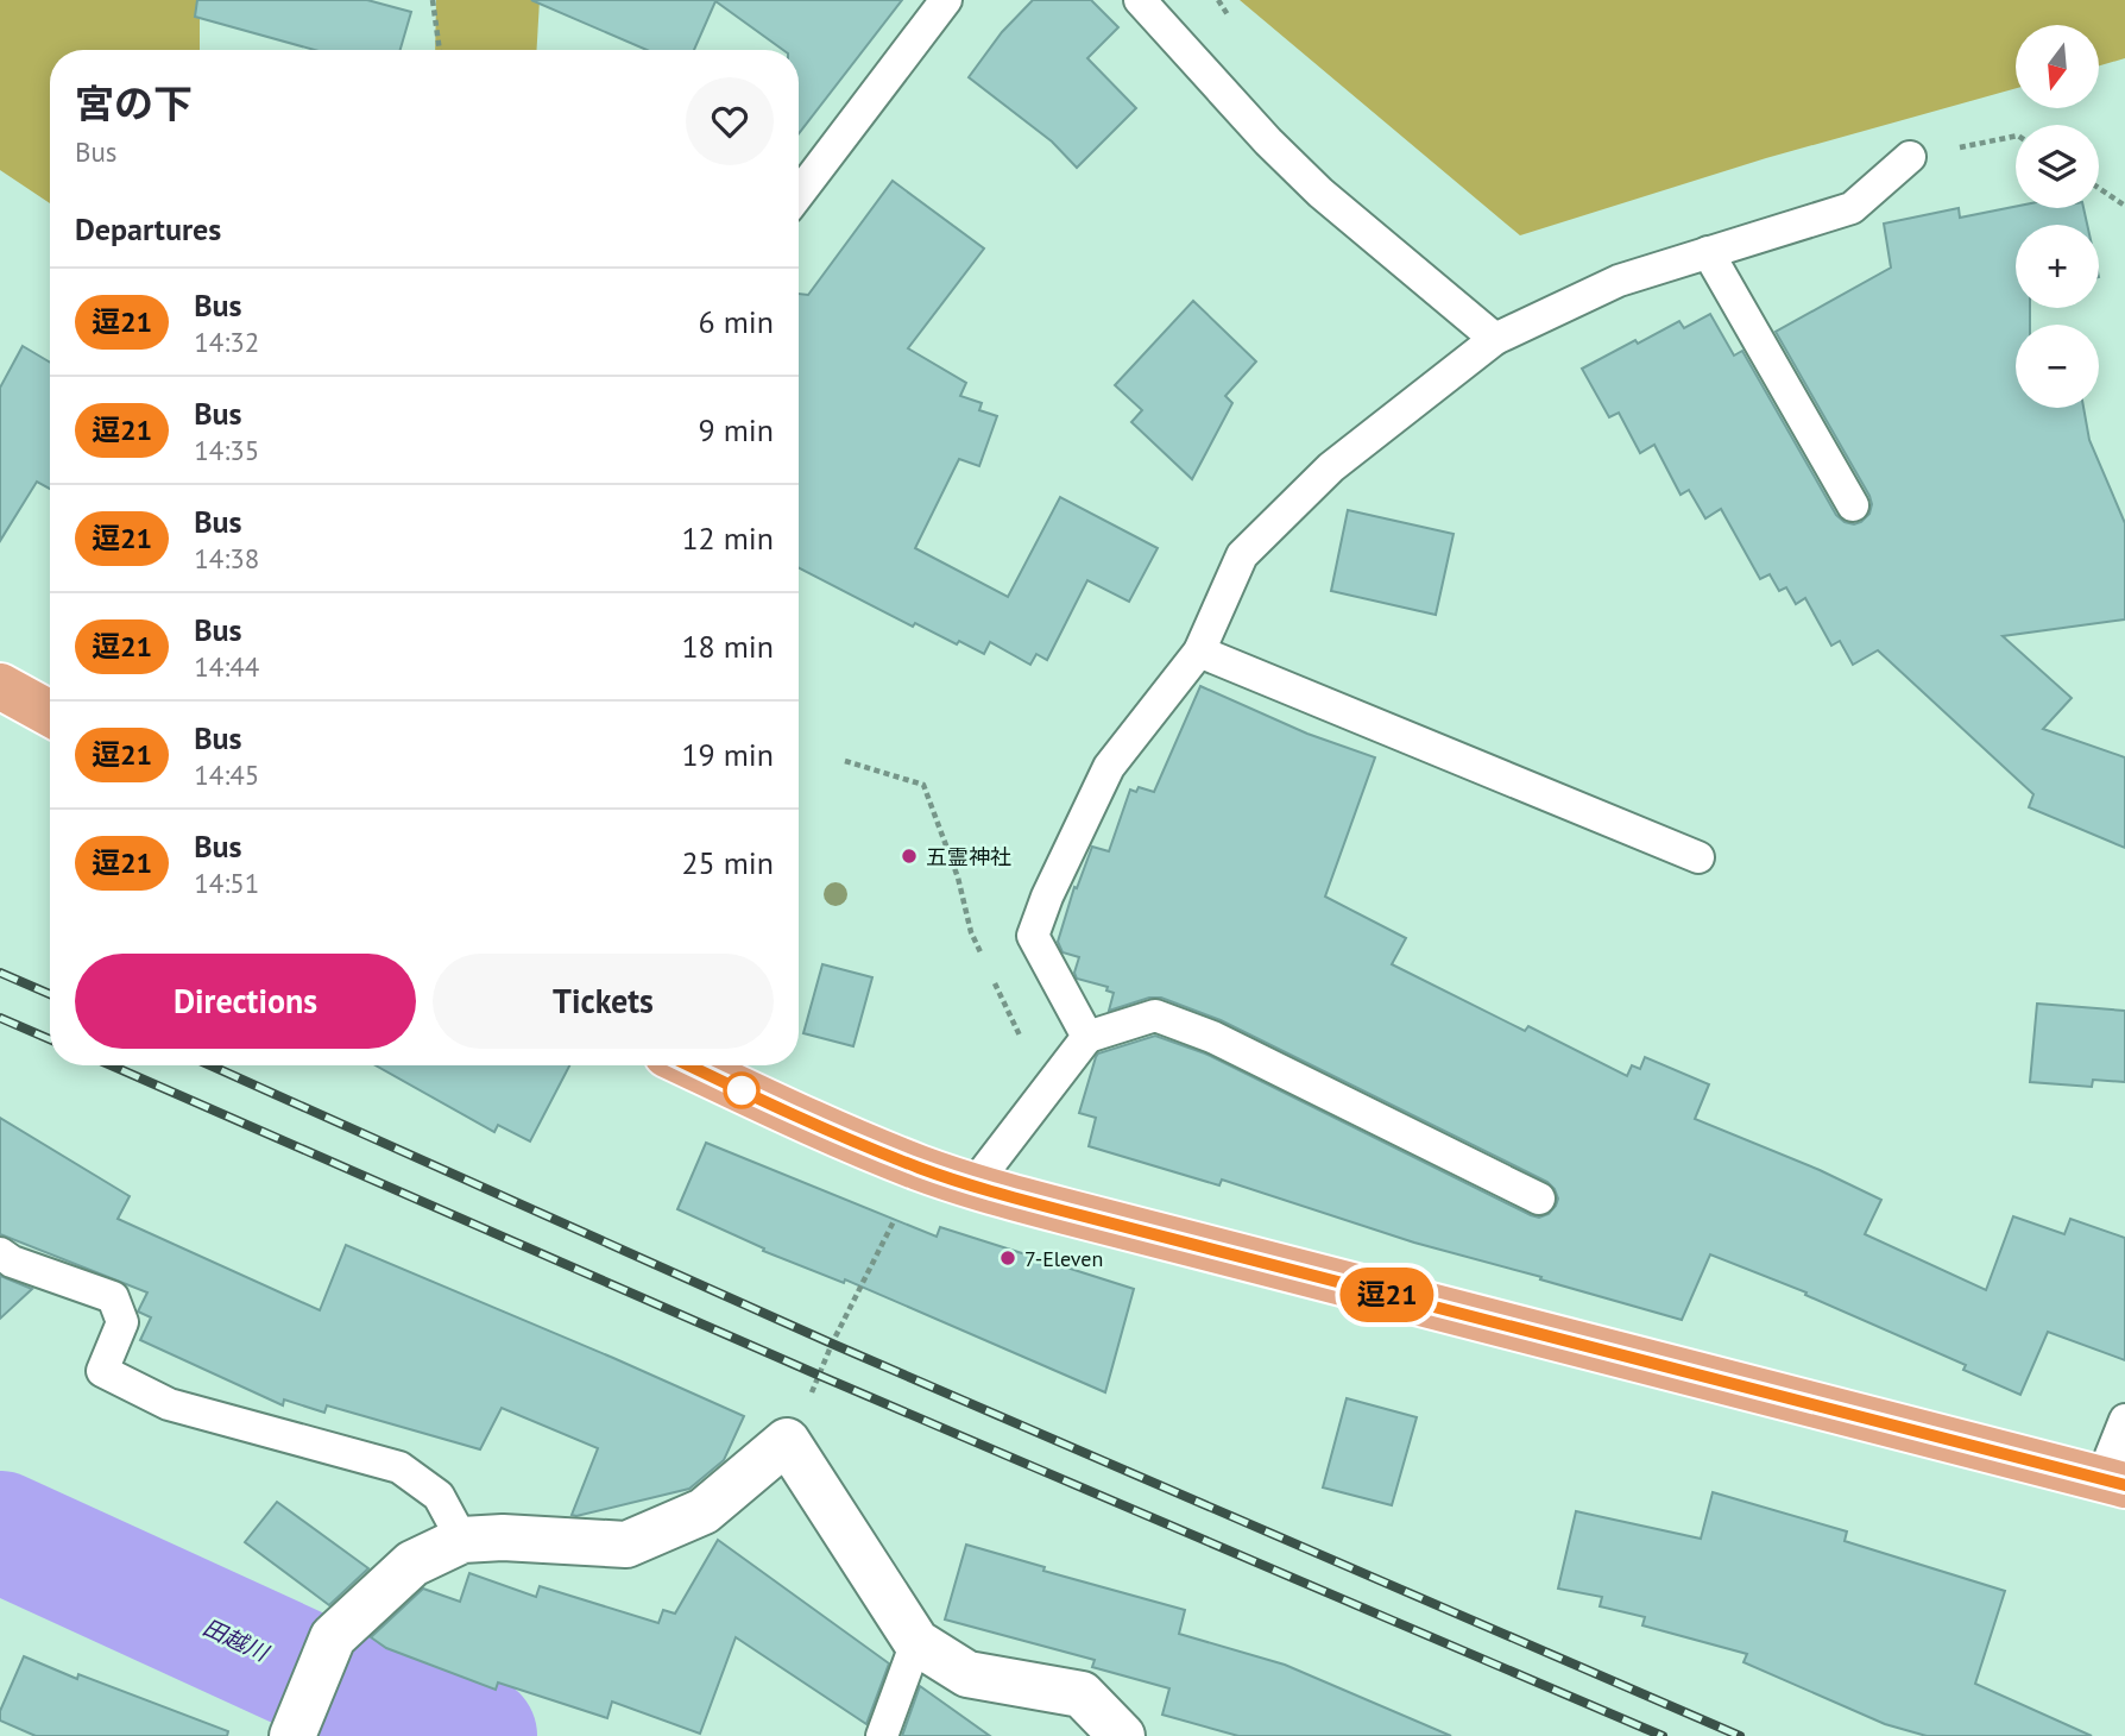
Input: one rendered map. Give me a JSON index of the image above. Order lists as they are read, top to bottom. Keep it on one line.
{"water":["田越川"],"places":["五霊神社","7-Eleven"],"lines":["bus line 逗21"],"north":"bottom","page":{"on_map":"逗21","map_buttons":["+","−"],"heading":[["宮の下","Bus"],"Departures"],"list":[{"mark":"逗21","name":"Bus","note":"14:32","value":"6 min"},{"mark":"逗21","name":"Bus","note":"14:35","value":"9 min"},{"mark":"逗21","name":"Bus","note":"14:38","value":"12 min"},{"mark":"逗21","name":"Bus","note":"14:44","value":"18 min"},{"mark":"逗21","name":"Bus","note":"14:45","value":"19 min"},{"mark":"逗21","name":"Bus","note":"14:51","value":"25 min"}],"buttons":["Directions","Tickets"]}}
